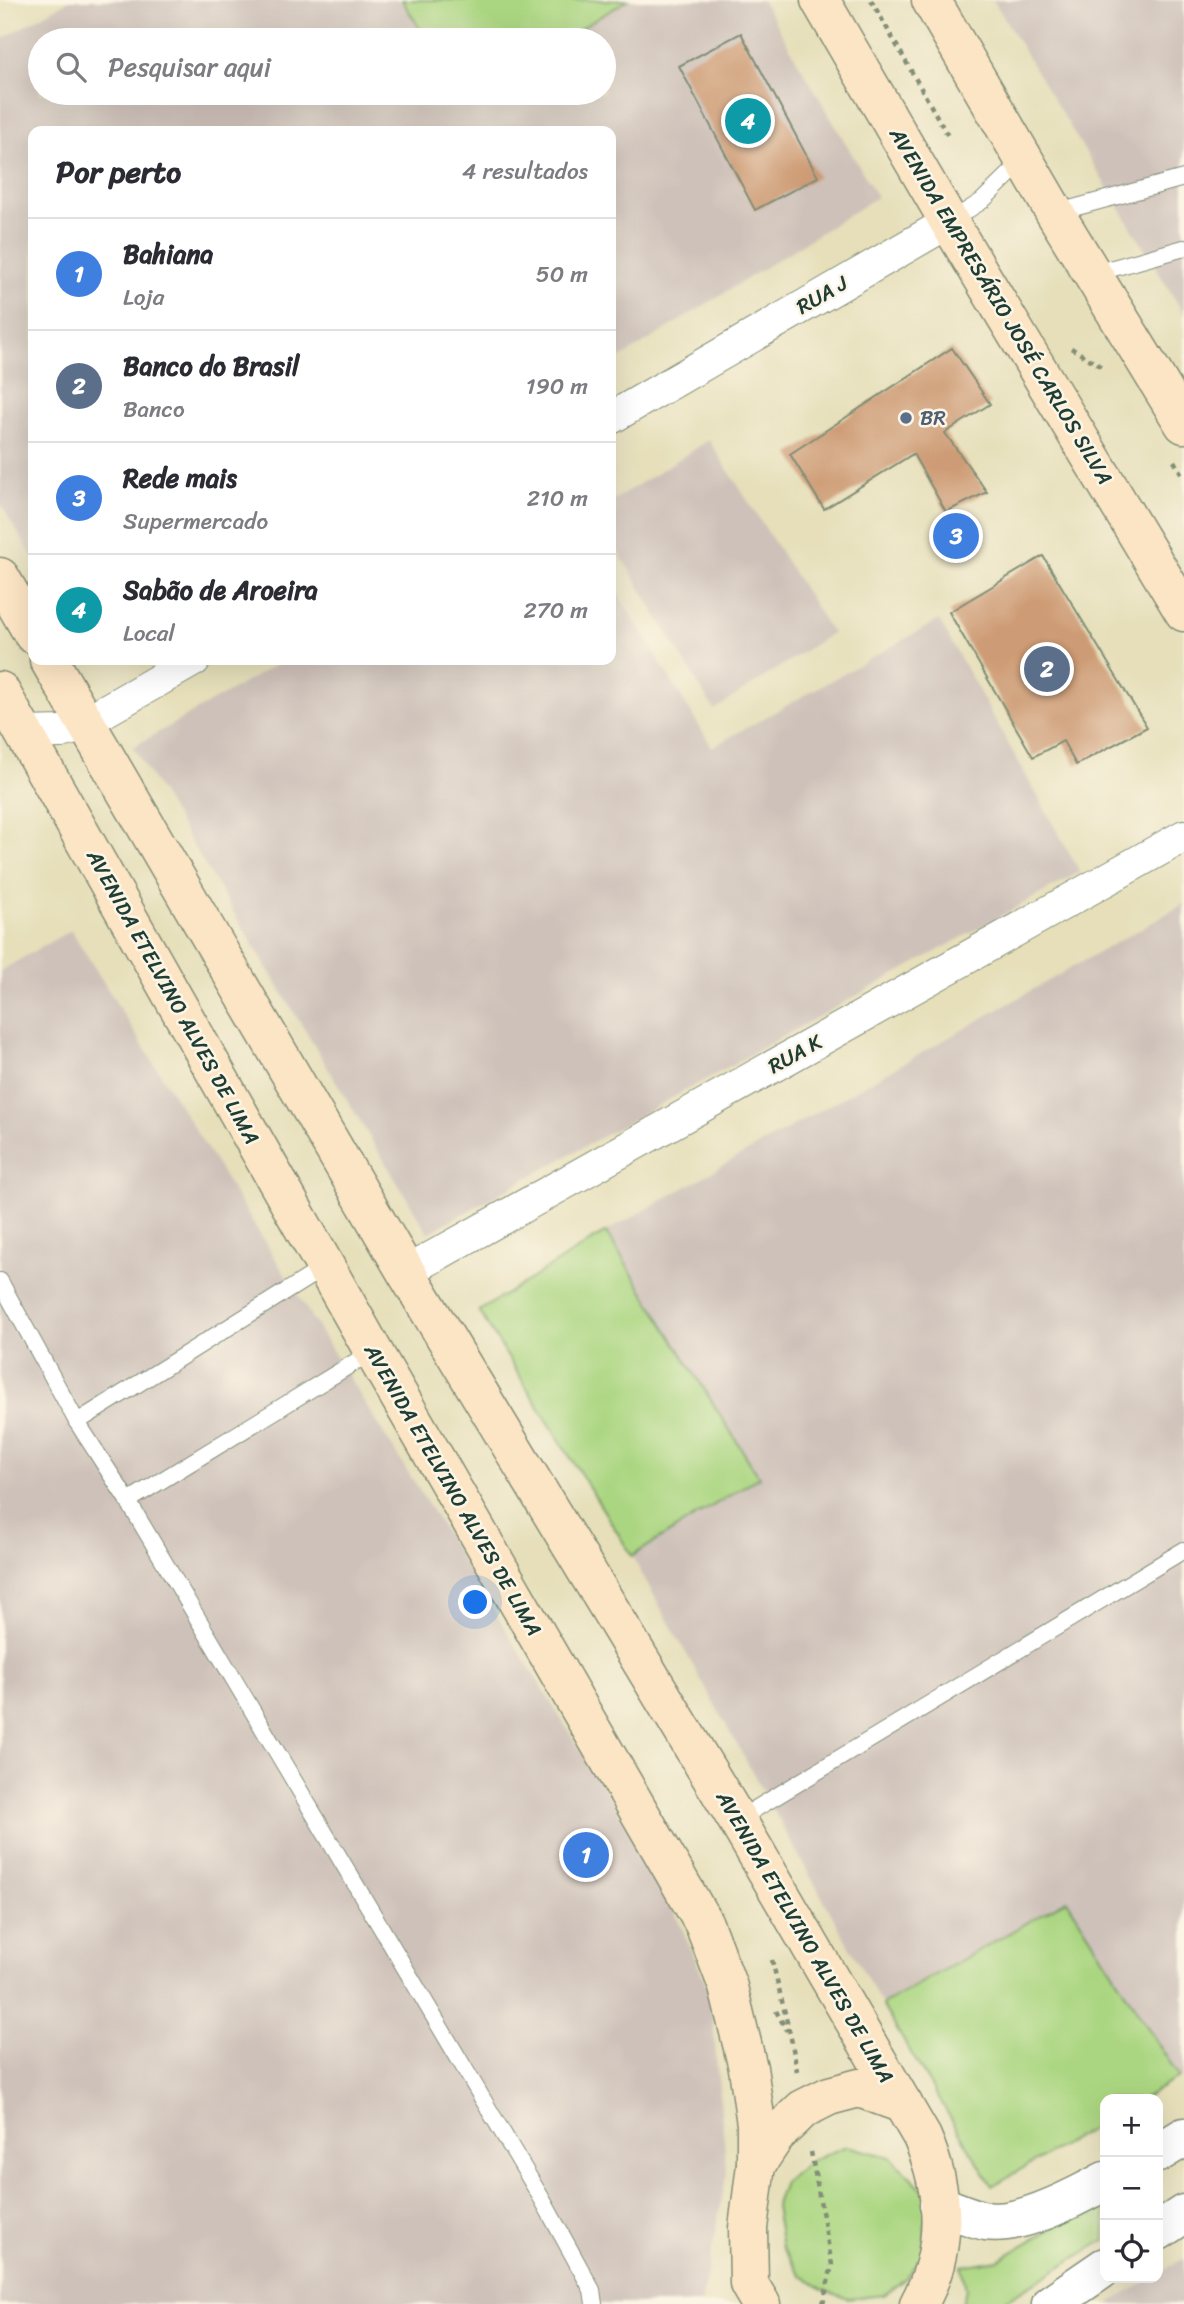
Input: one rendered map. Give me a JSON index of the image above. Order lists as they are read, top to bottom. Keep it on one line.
{"streets":{"main road":["AVENIDA EMPRESÁRIO JOSÉ CARLOS SILVA","AVENIDA ETELVINO ALVES DE LIMA"],"street":["RUA J","RUA K"]},"crossings":[["RUA J","AVENIDA EMPRESÁRIO JOSÉ CARLOS SILVA"],["AVENIDA ETELVINO ALVES DE LIMA","RUA K"]],"places":["BR"],"page":{"search":"Pesquisar aqui","pins":["4","3","2","1"],"heading":["Por perto","4 resultados"],"list":[{"mark":"1","name":"Bahiana","note":"Loja","value":"50 m"},{"mark":"2","name":"Banco do Brasil","note":"Banco","value":"190 m"},{"mark":"3","name":"Rede mais","note":"Supermercado","value":"210 m"},{"mark":"4","name":"Sabão de Aroeira","note":"Local","value":"270 m"}],"map_buttons":["+","−"]}}
